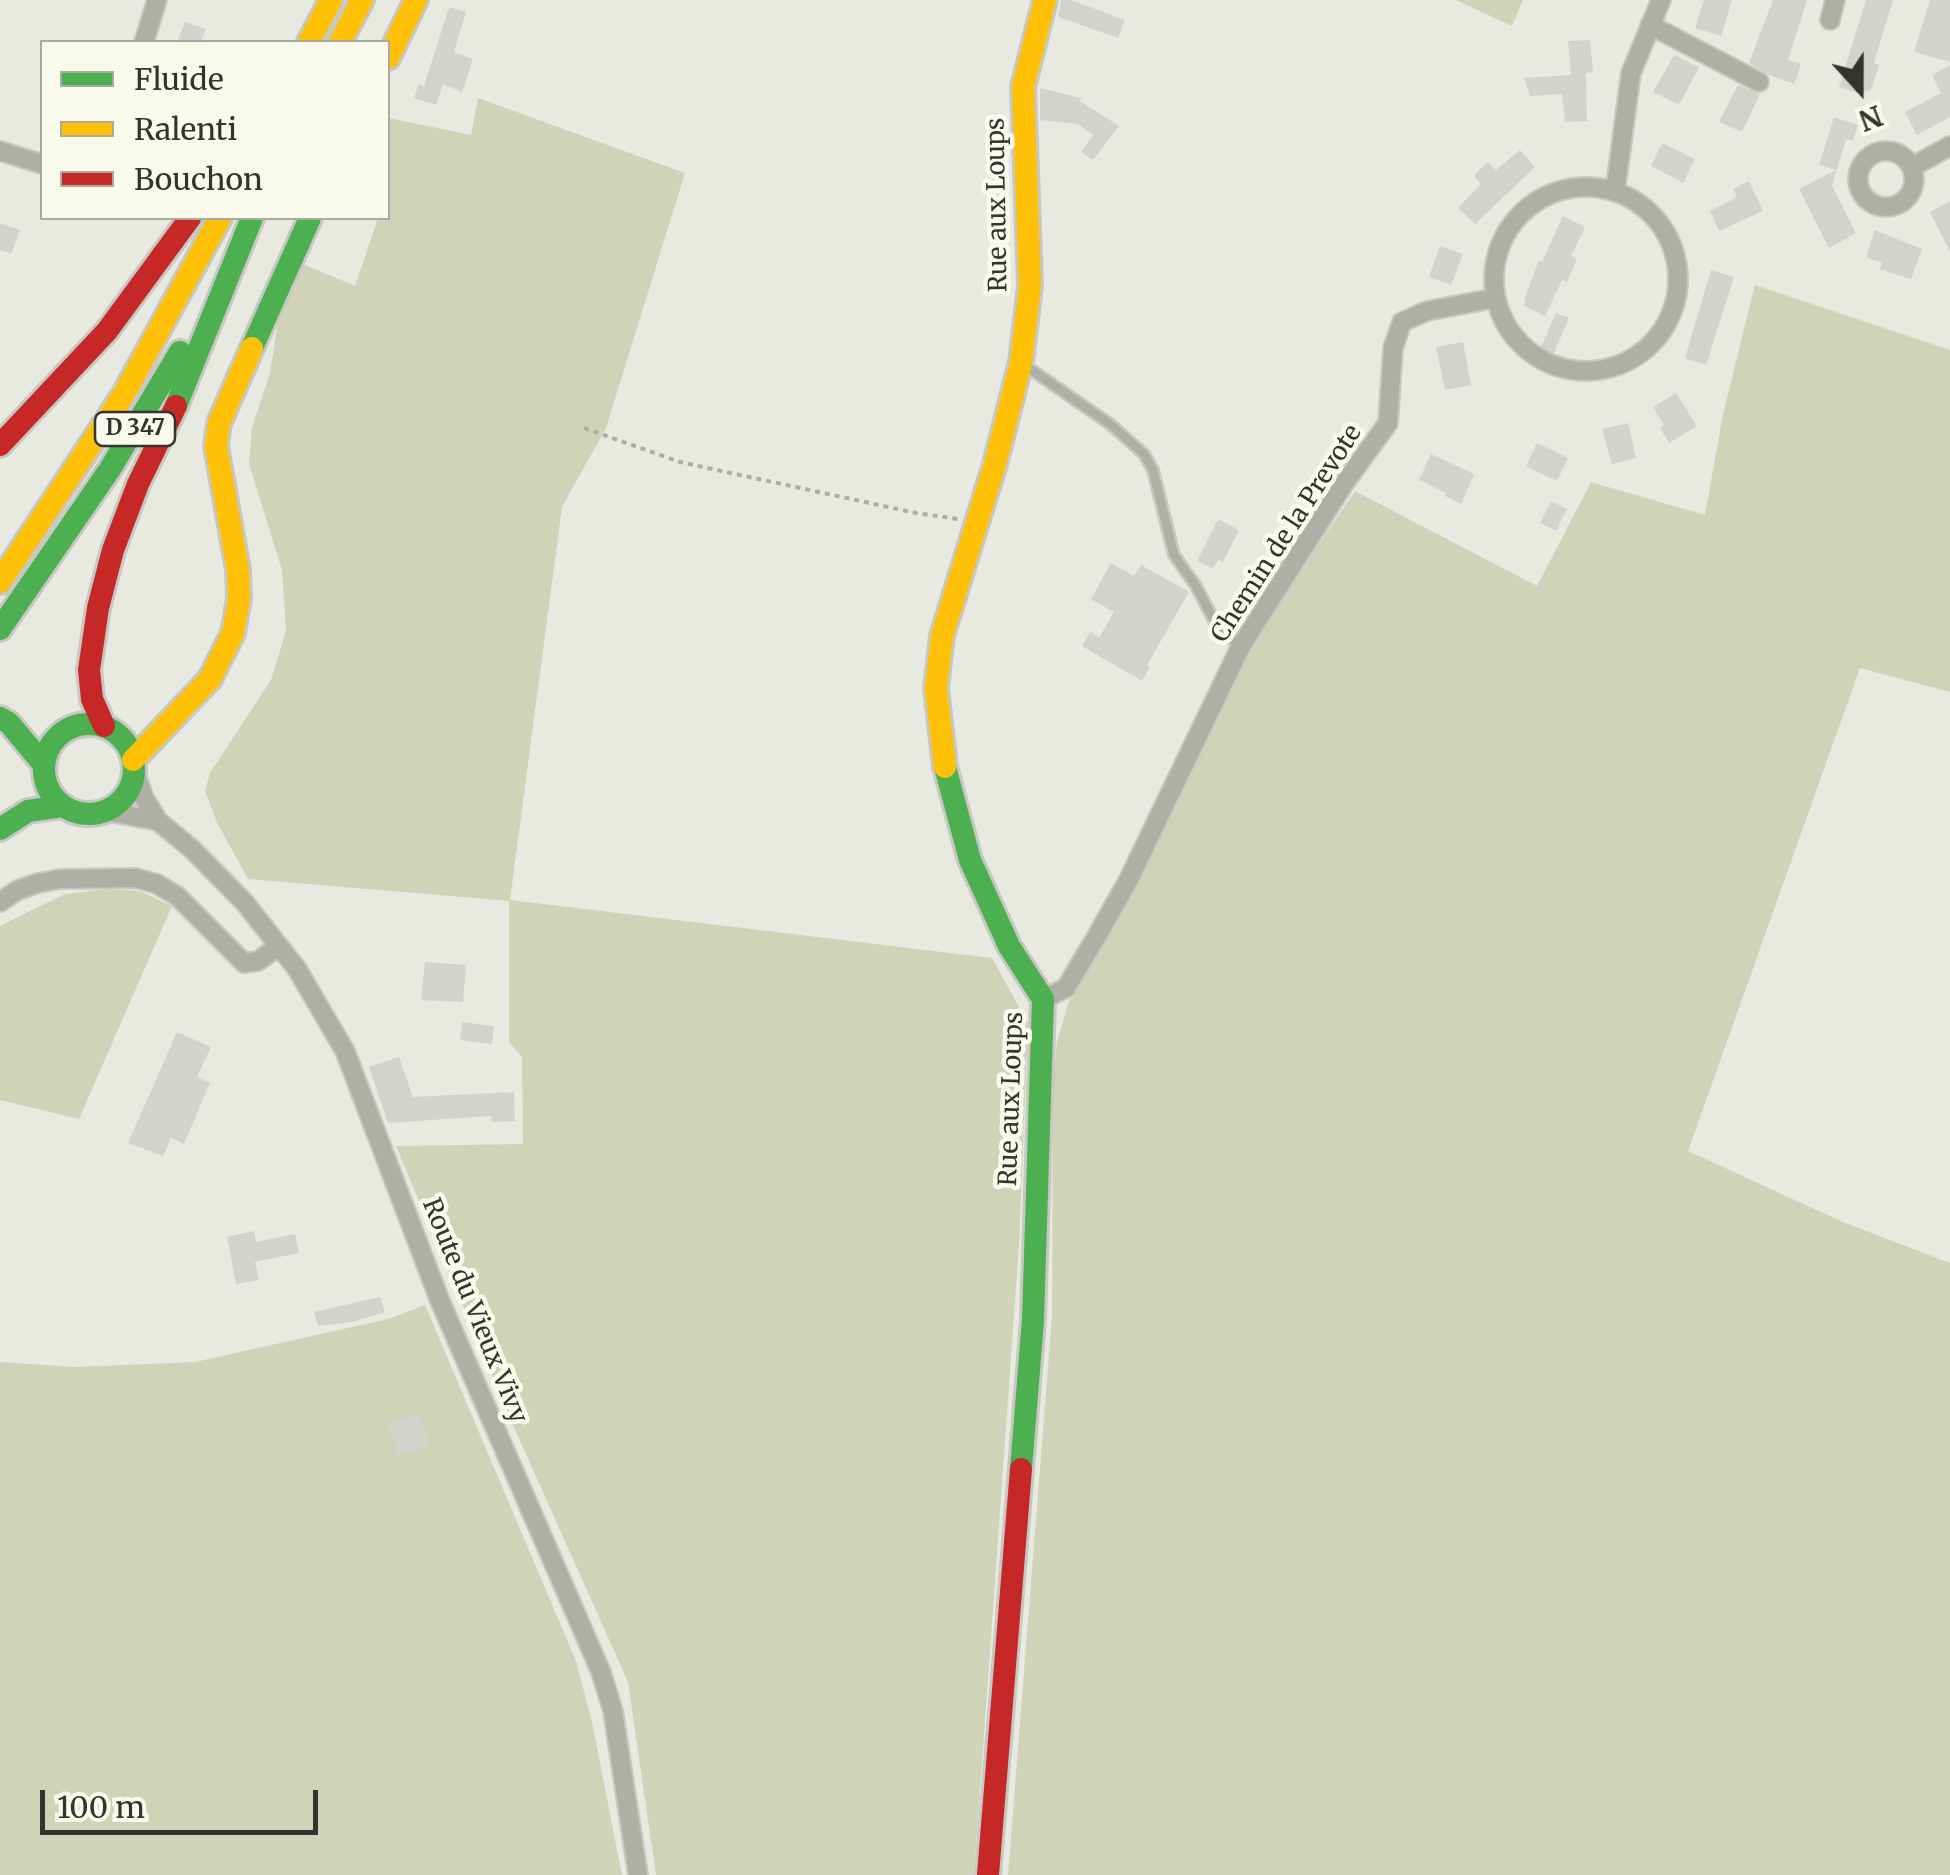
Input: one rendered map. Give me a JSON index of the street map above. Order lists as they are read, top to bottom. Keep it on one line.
{"streets":{"main road":["Rue aux Loups","D 347"],"street":["Chemin de la Prevote","Route du Vieux Vivy"]},"crossings":[["Rue aux Loups","Chemin de la Prevote"]],"legend":["Fluide","Ralenti","Bouchon"],"scale_bar":"100 m","north":"bottom"}
